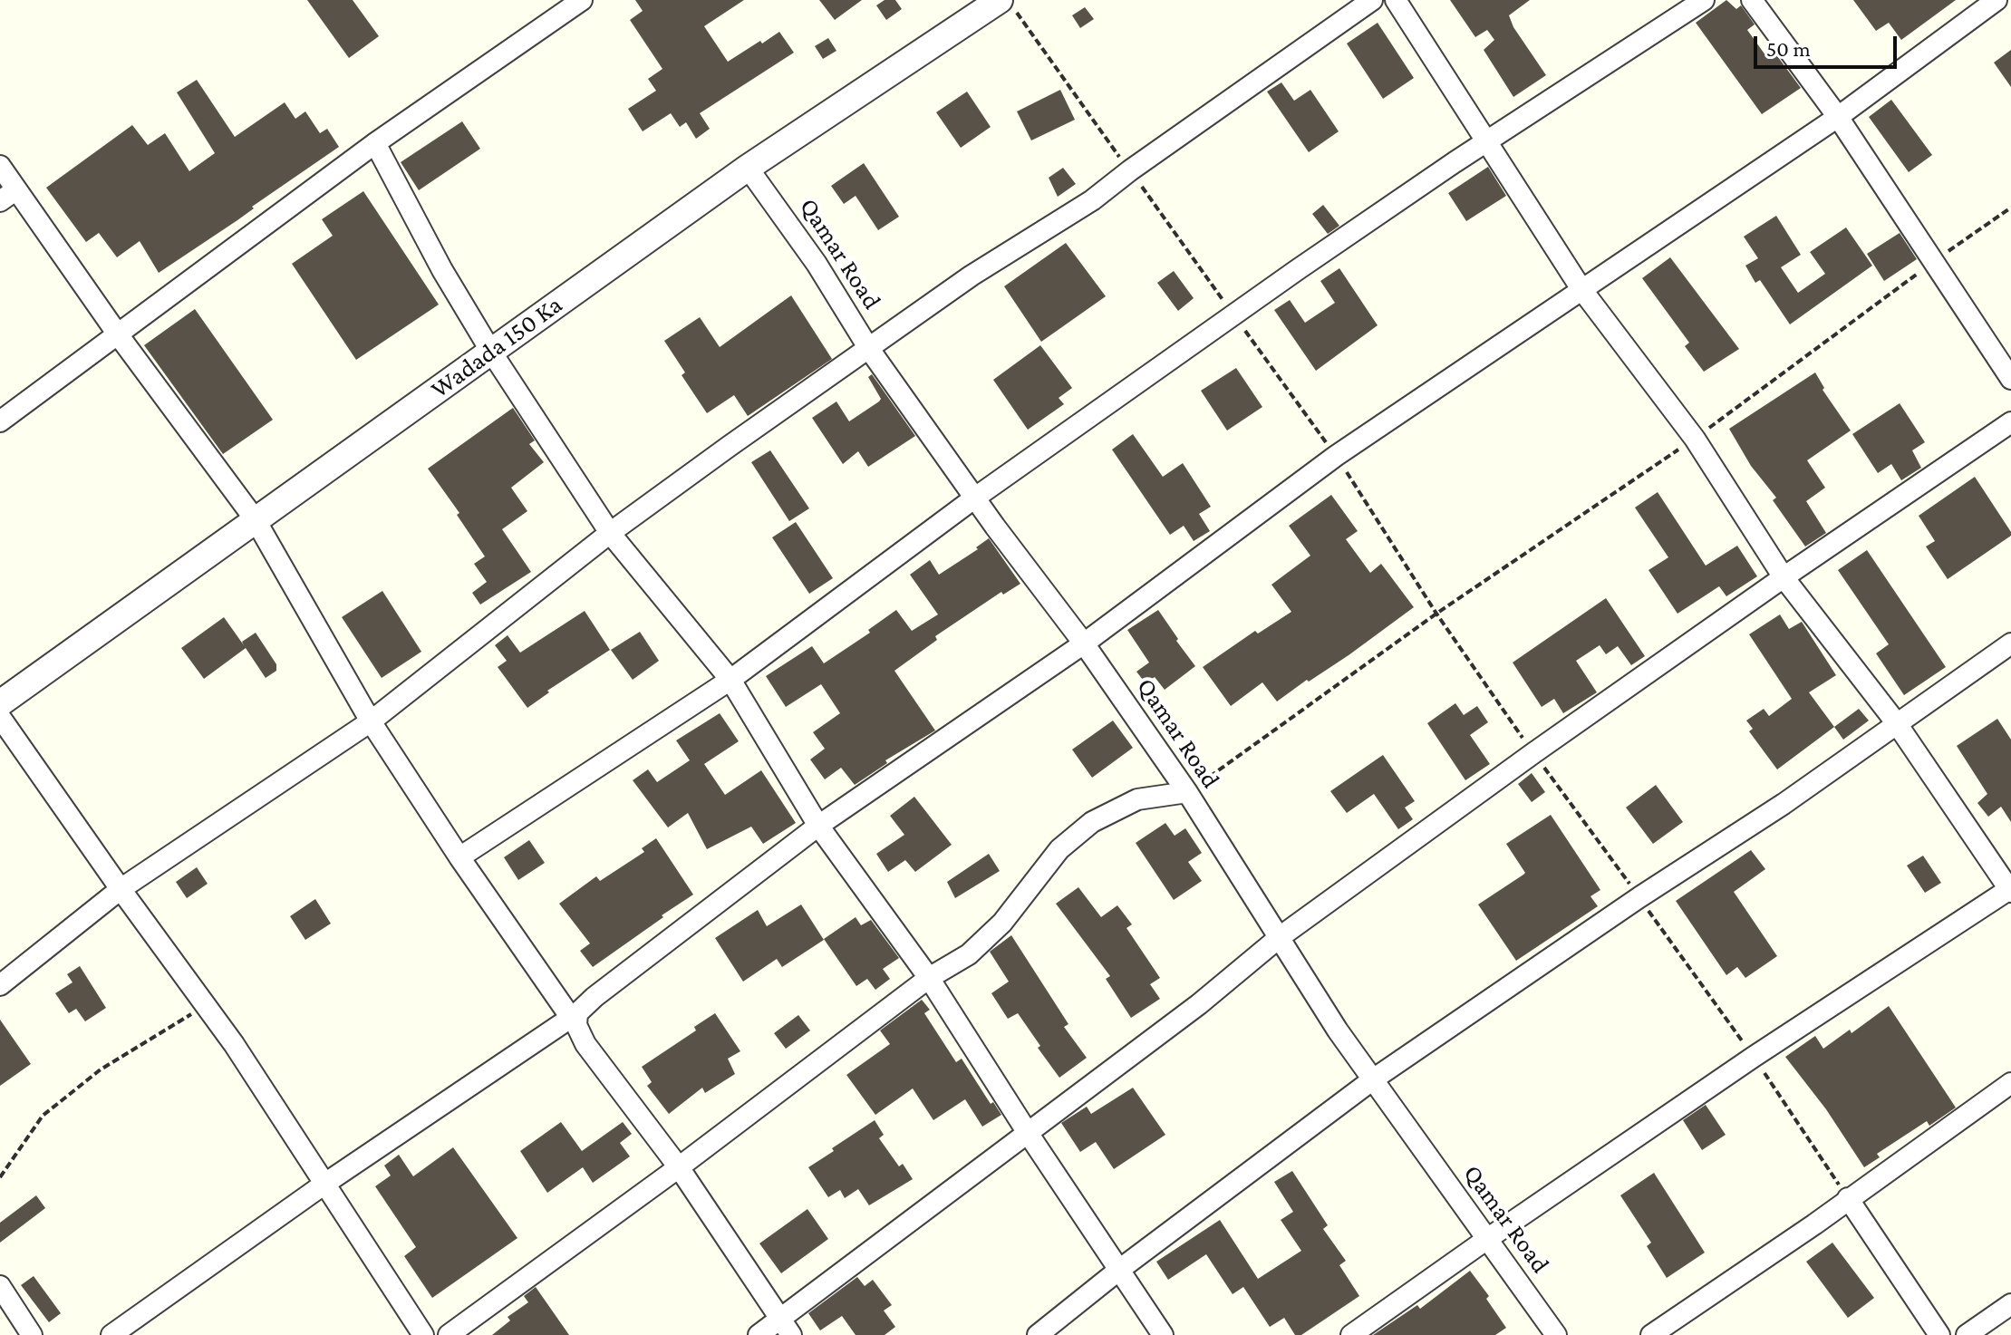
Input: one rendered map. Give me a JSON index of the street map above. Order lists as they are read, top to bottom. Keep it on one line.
{"streets":{"street":["Qamar Road","Wadada 150 Ka"]},"crossings":[["Qamar Road","Wadada 150 Ka"]],"scale_bar":"50 m"}
